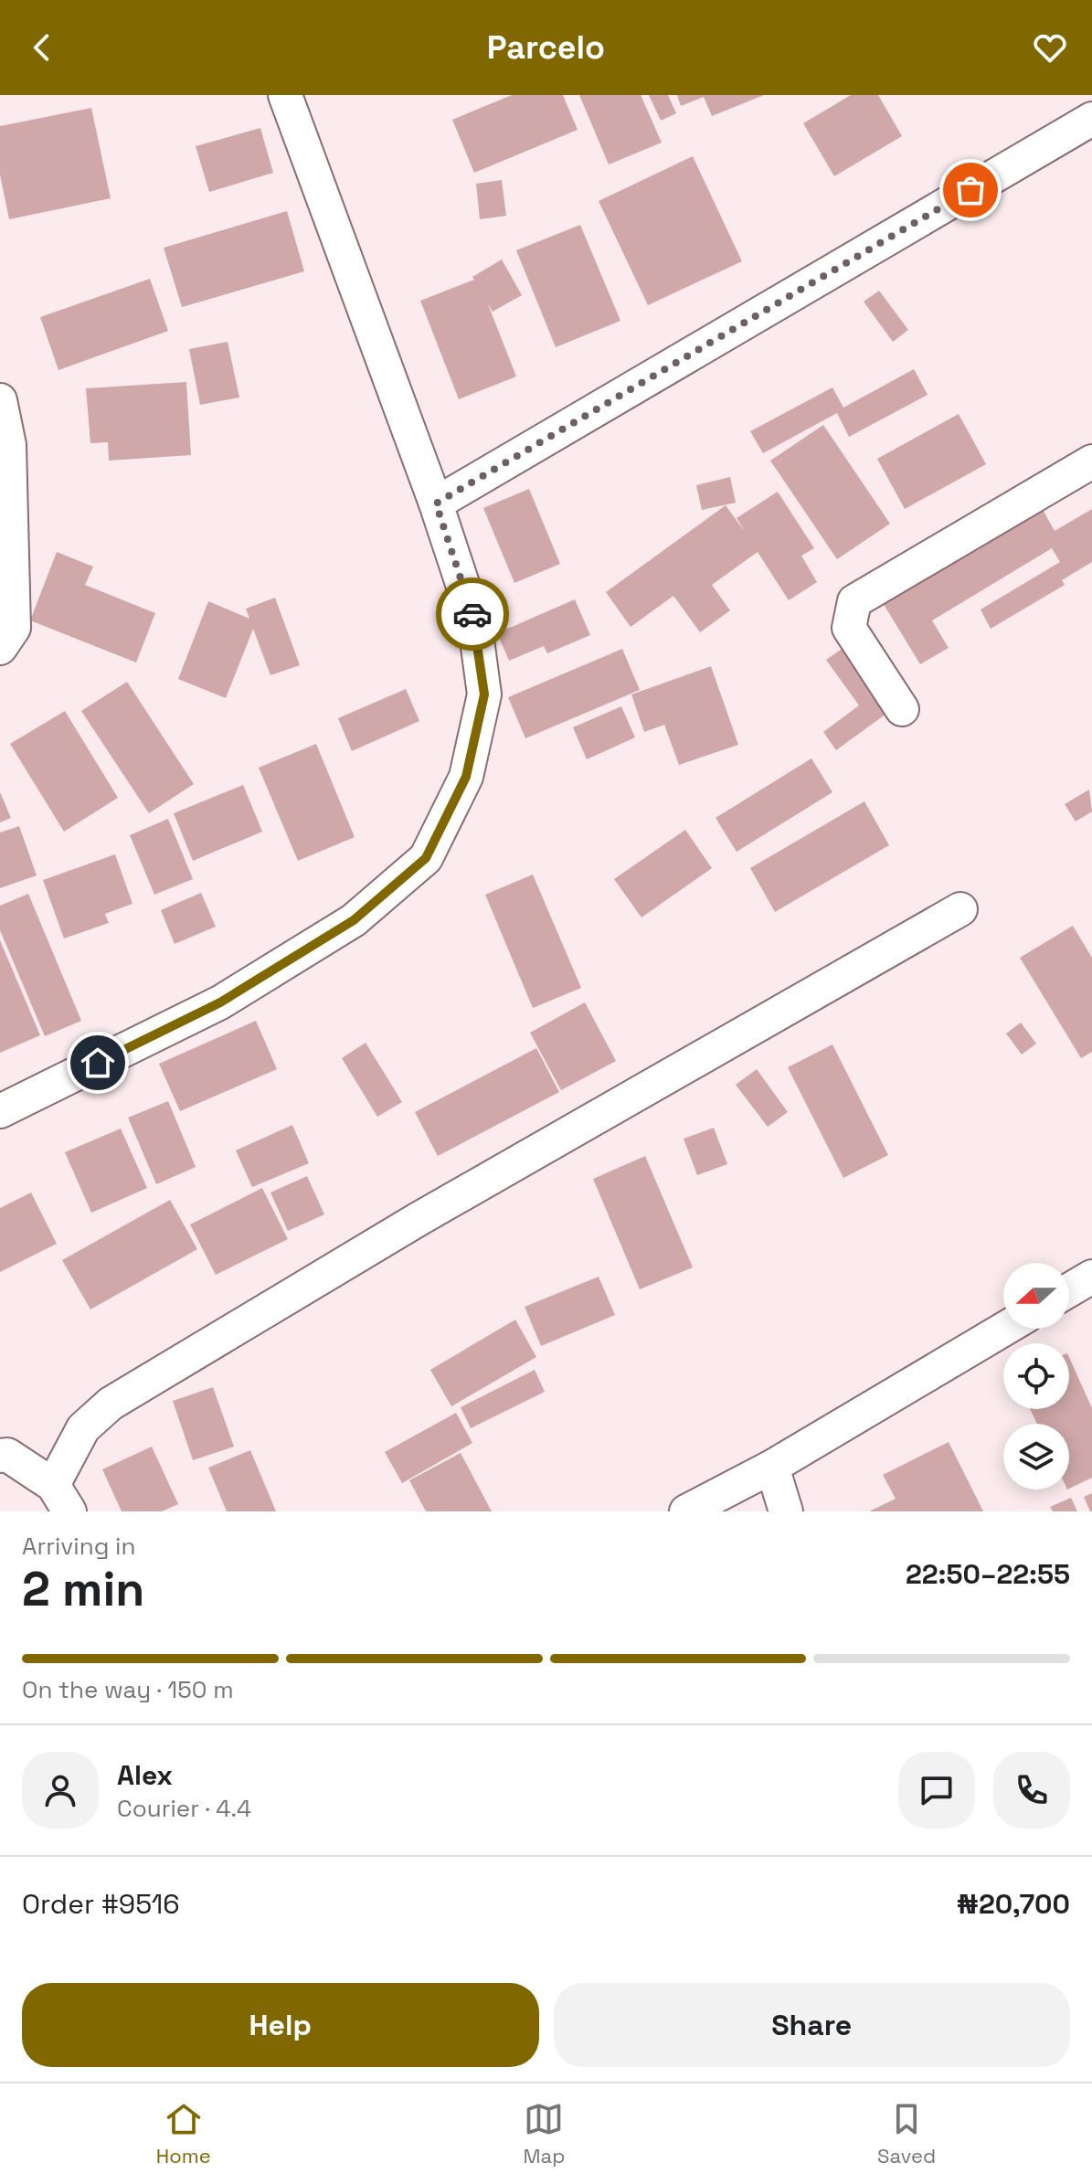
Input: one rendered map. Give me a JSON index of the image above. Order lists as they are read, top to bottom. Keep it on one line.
{"north":"left","page":{"header":"Parcelo","heading":["2 min","Arriving in","22:50–22:55"],"panel":["Alex","Courier · 4.4","Order #9516","₦20,700"],"bar":"On the way · 150 m","buttons":["Help","Share"],"tabs":["Home","Map","Saved"]}}
